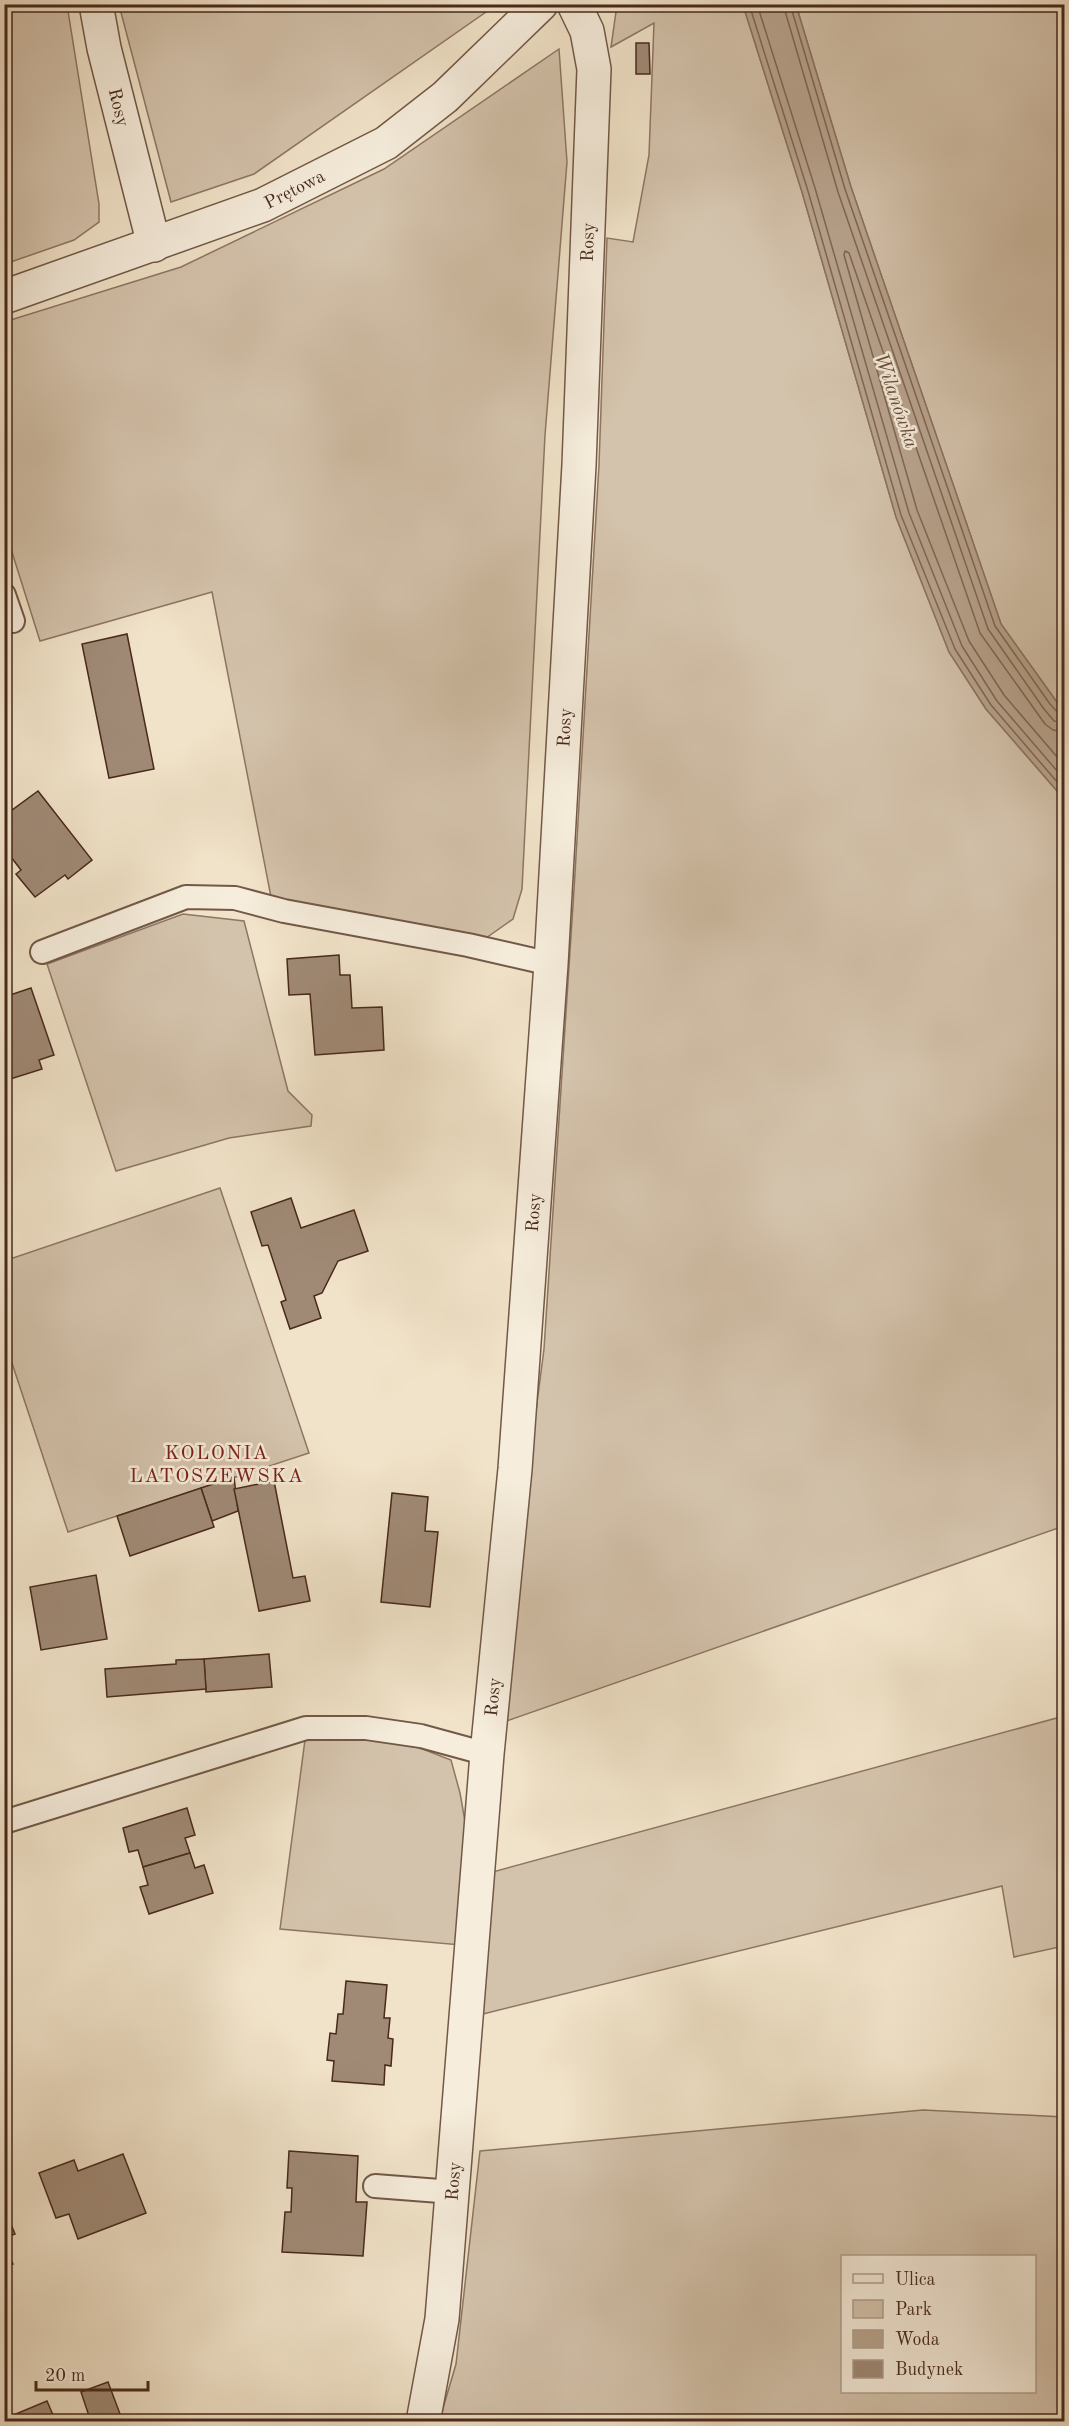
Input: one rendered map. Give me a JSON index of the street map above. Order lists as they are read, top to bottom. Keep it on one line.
{"streets":{"street":["Rosy","Prętowa"]},"crossings":[["Rosy","Prętowa"]],"districts":["KOLONIA LATOSZEWSKA"],"water":["Wilanówka"],"legend":["Ulica","Park","Woda","Budynek"],"scale_bar":"20 m"}
